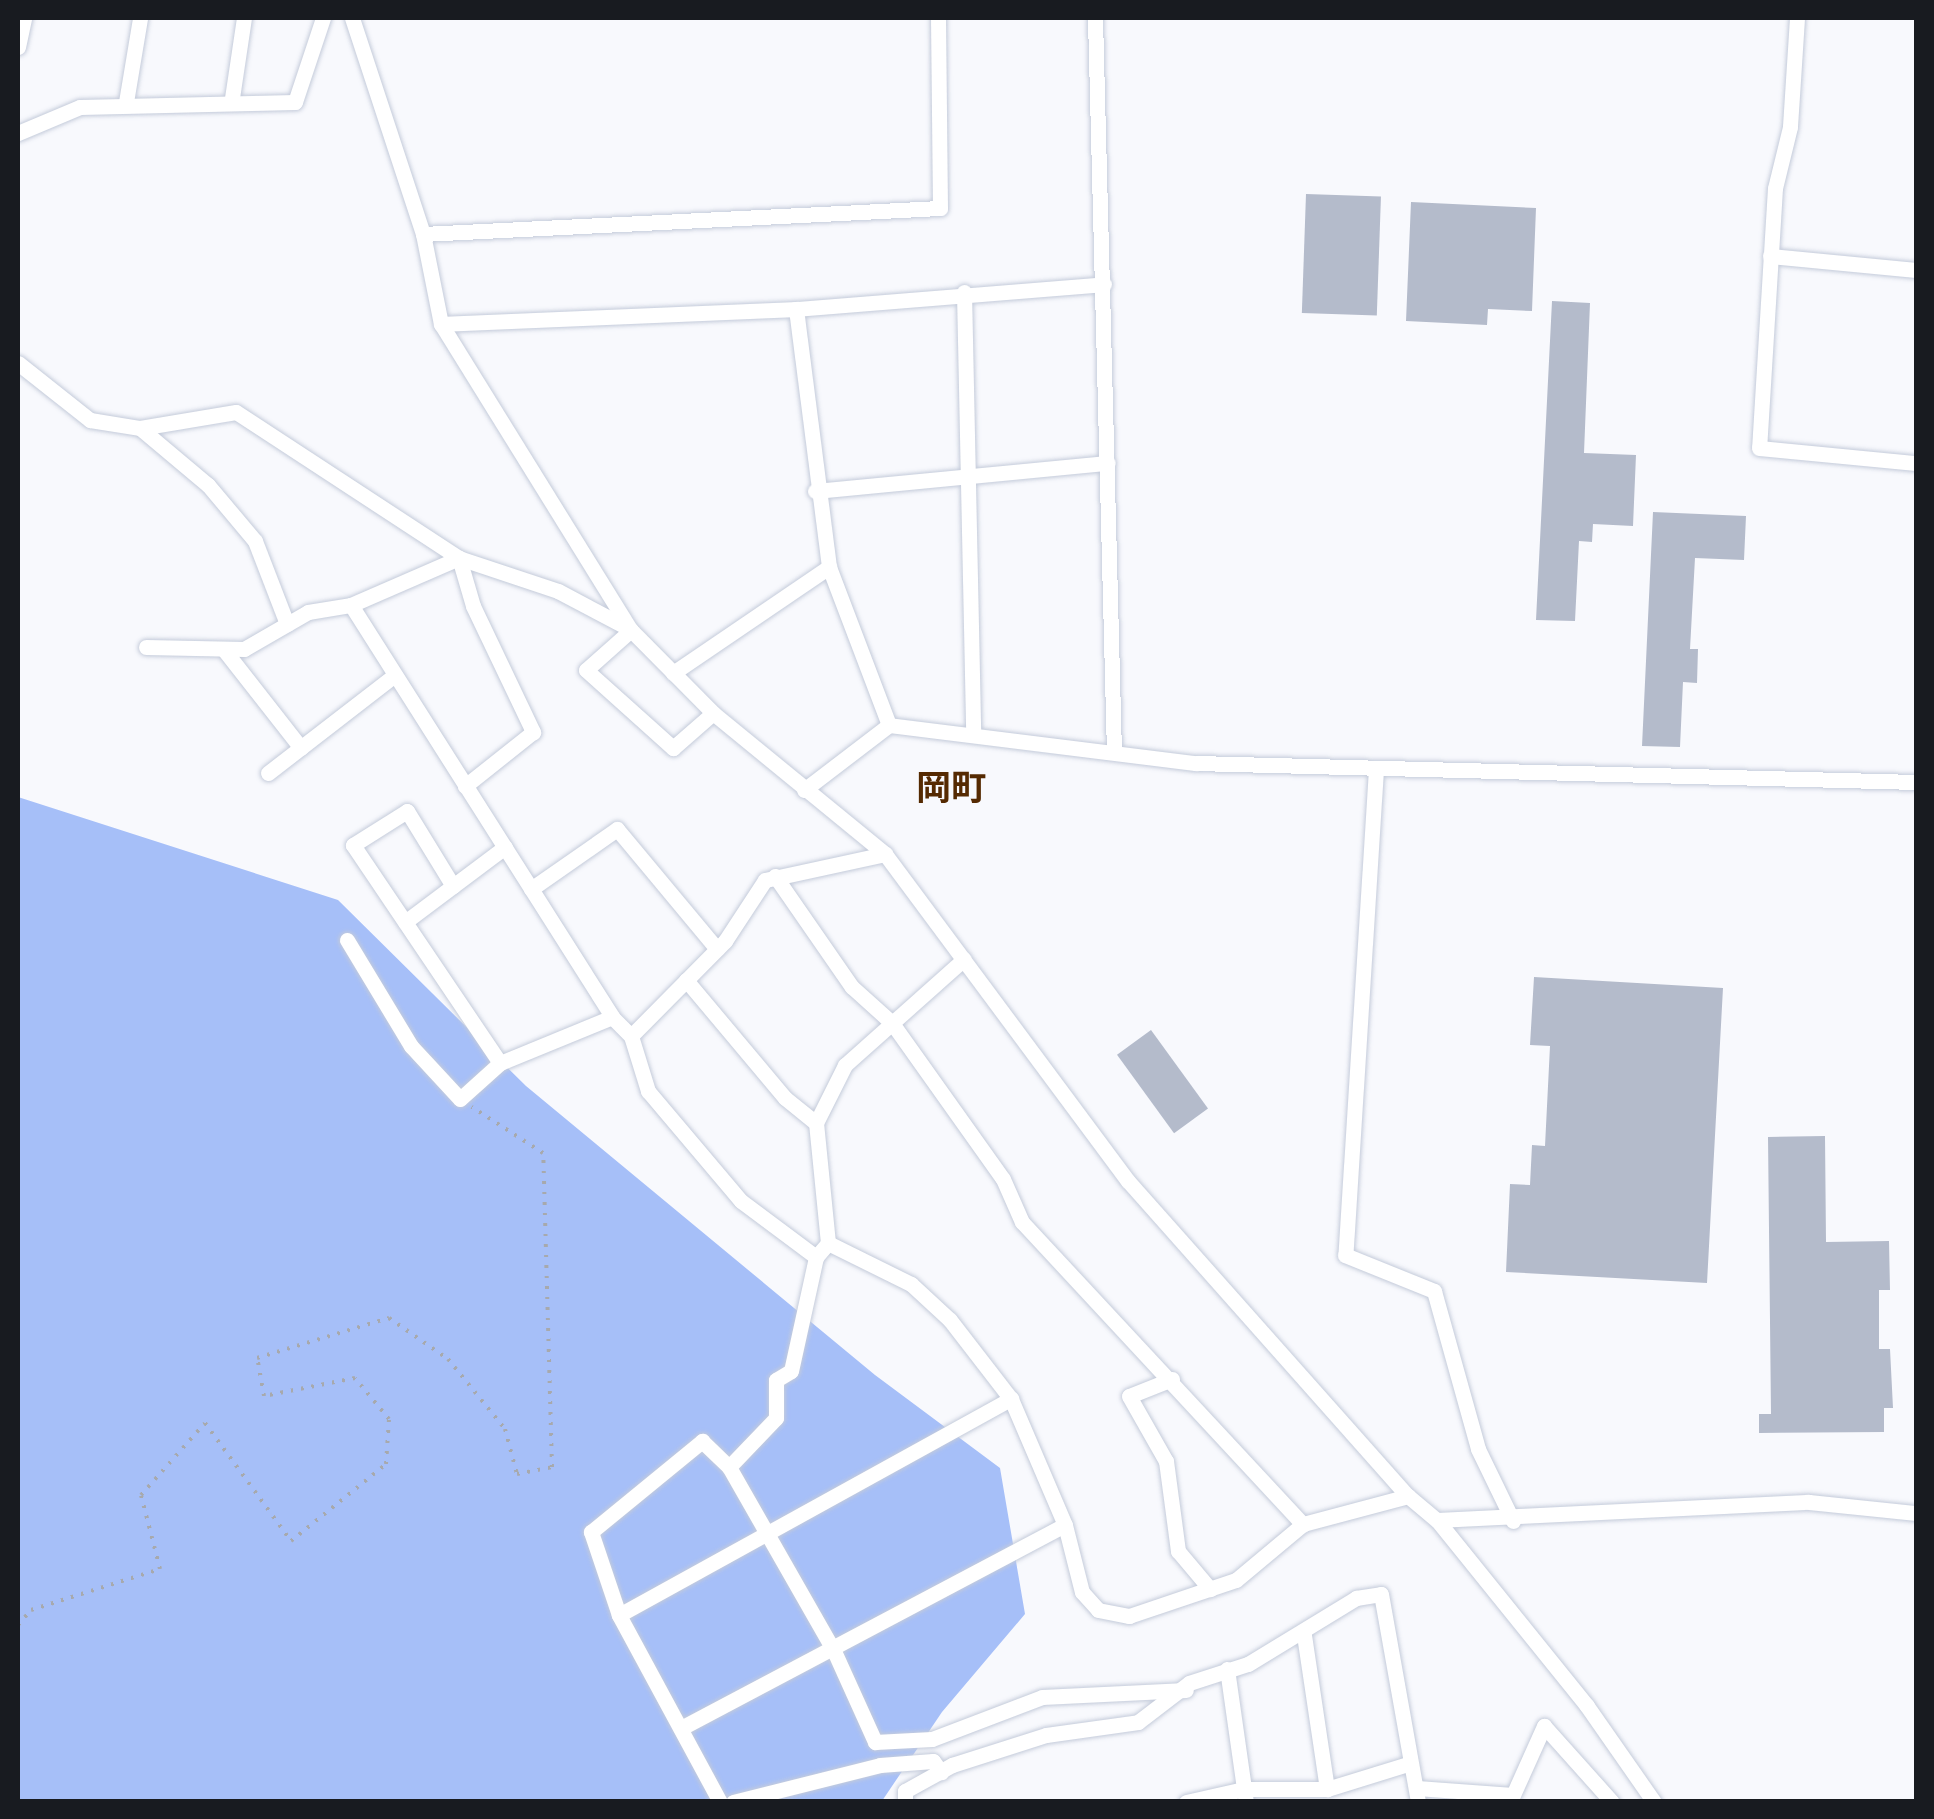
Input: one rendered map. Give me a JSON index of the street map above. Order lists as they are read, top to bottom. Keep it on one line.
{"districts":["岡町"]}
